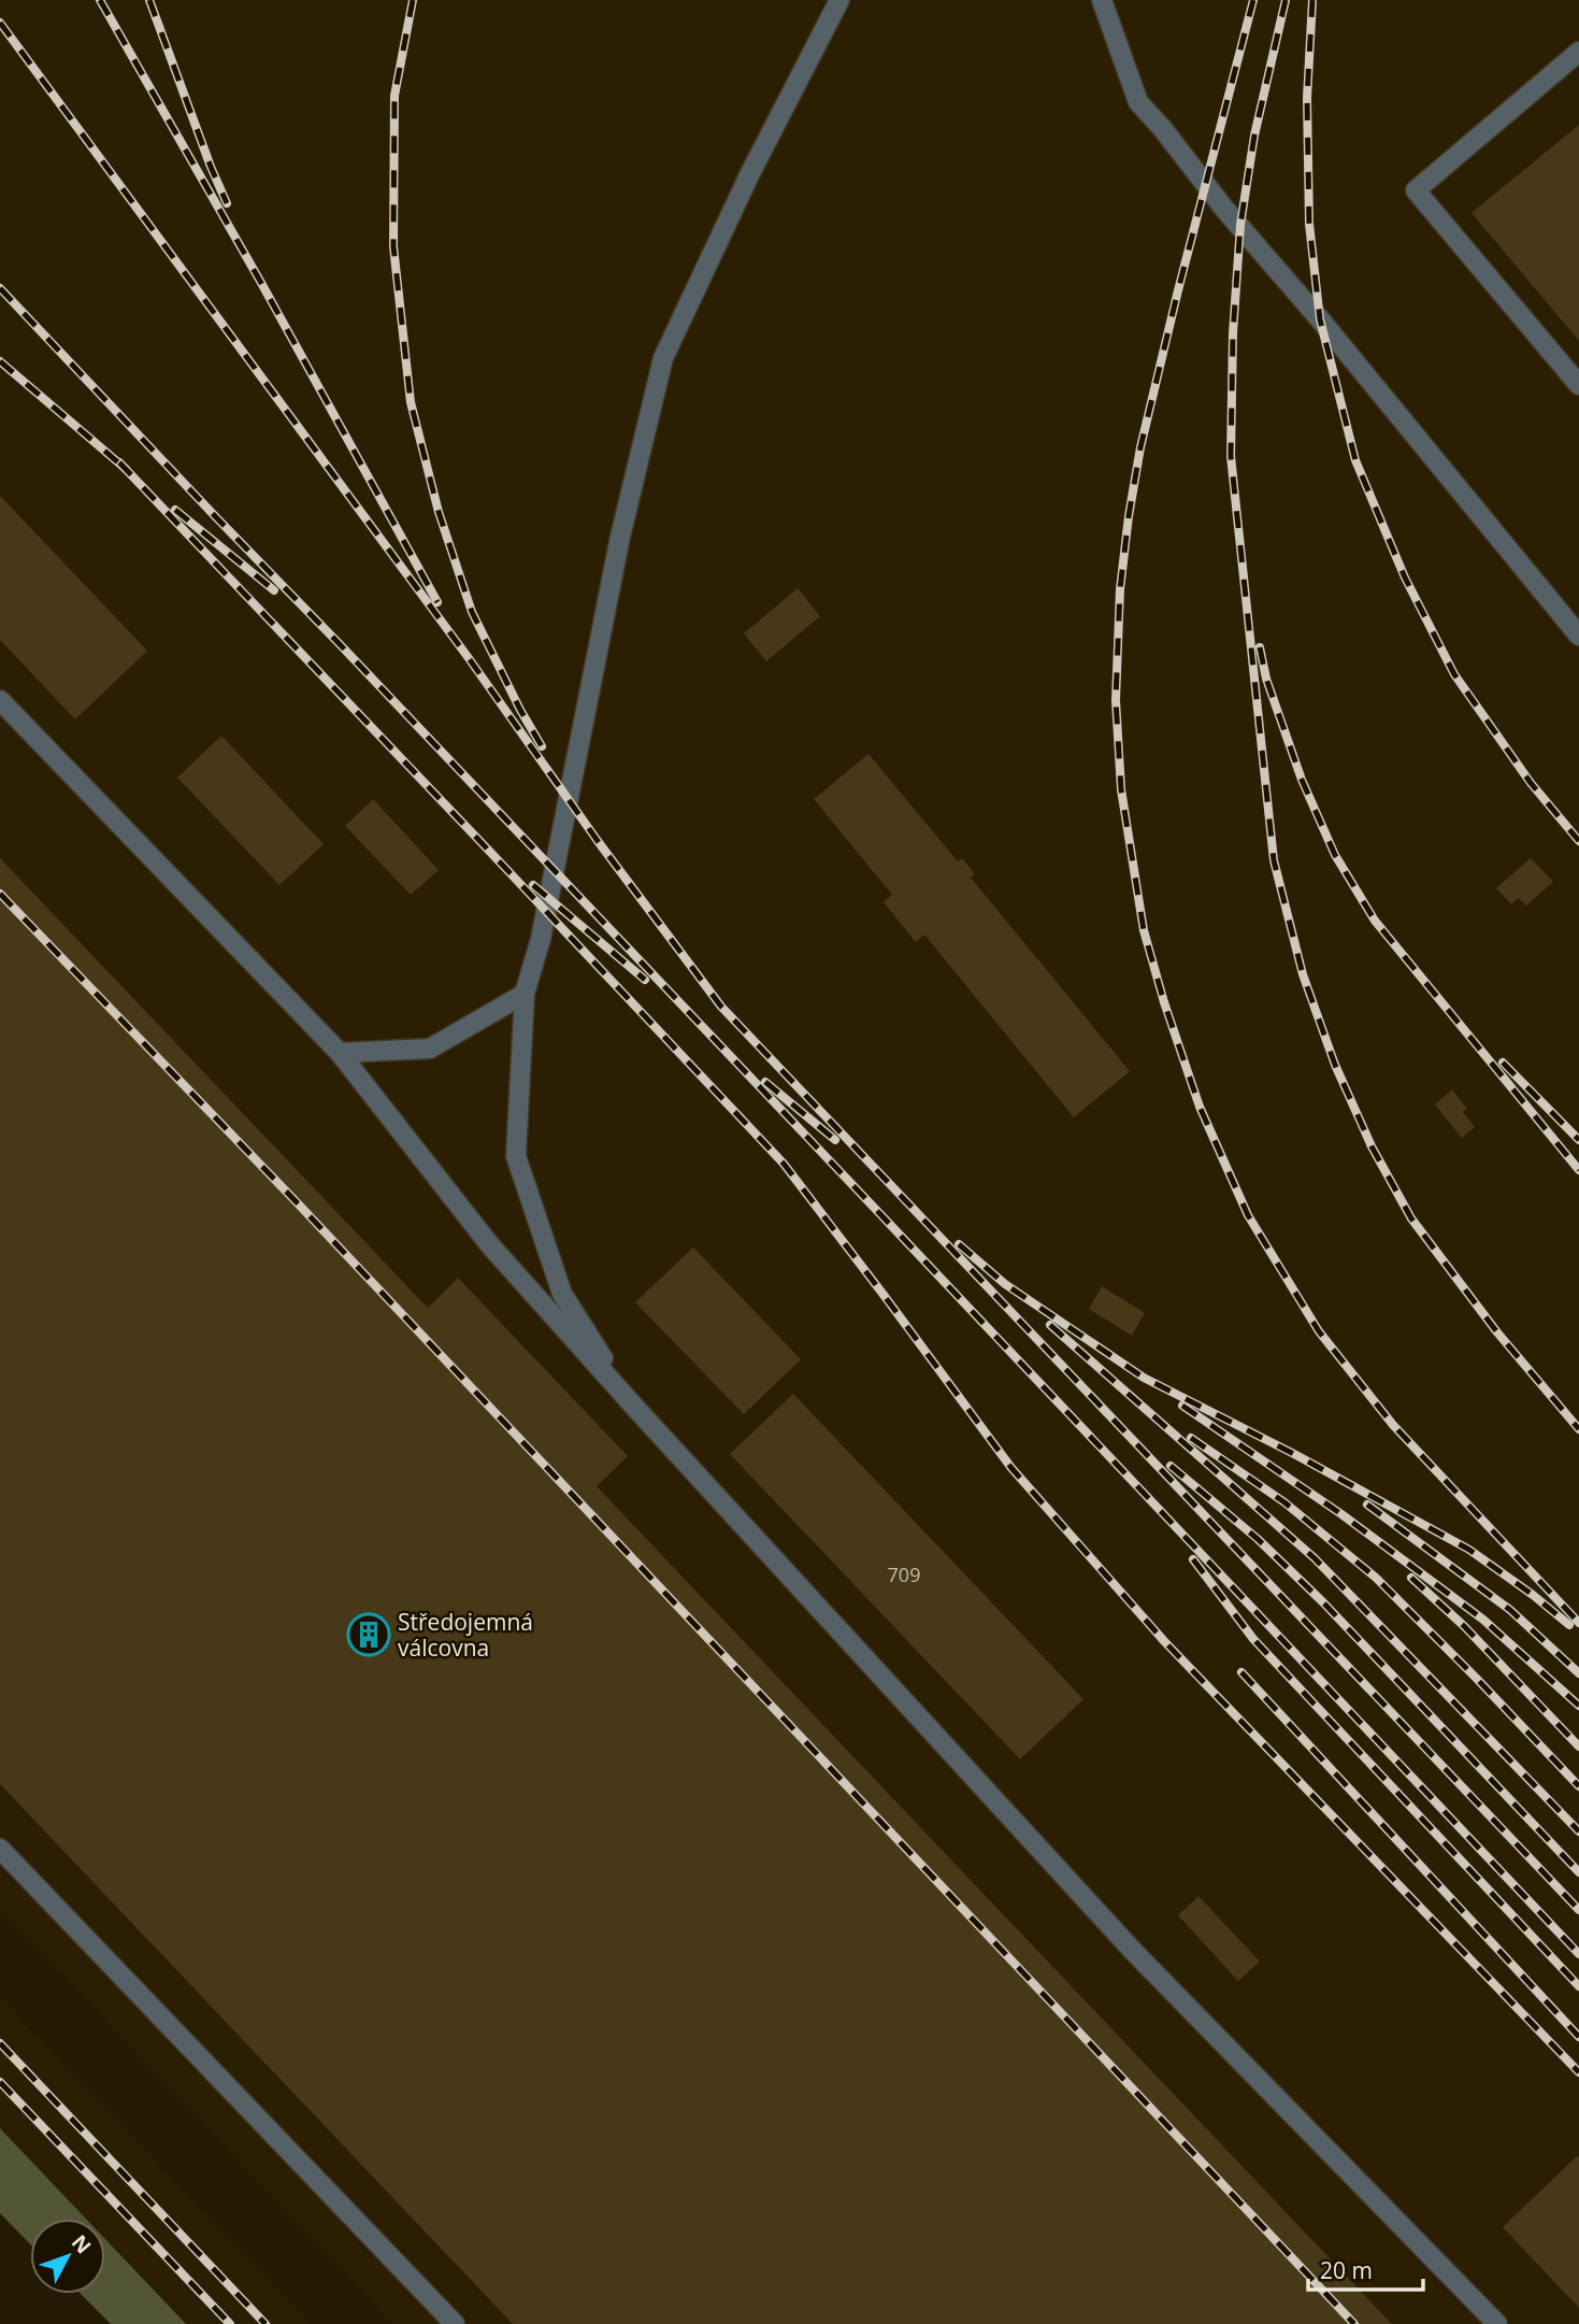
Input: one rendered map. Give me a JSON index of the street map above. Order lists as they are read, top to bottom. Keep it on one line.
{"places":{"building":["Středojemná válcovna"]},"house_numbers":["709"],"scale_bar":"20 m","north":"top right"}
